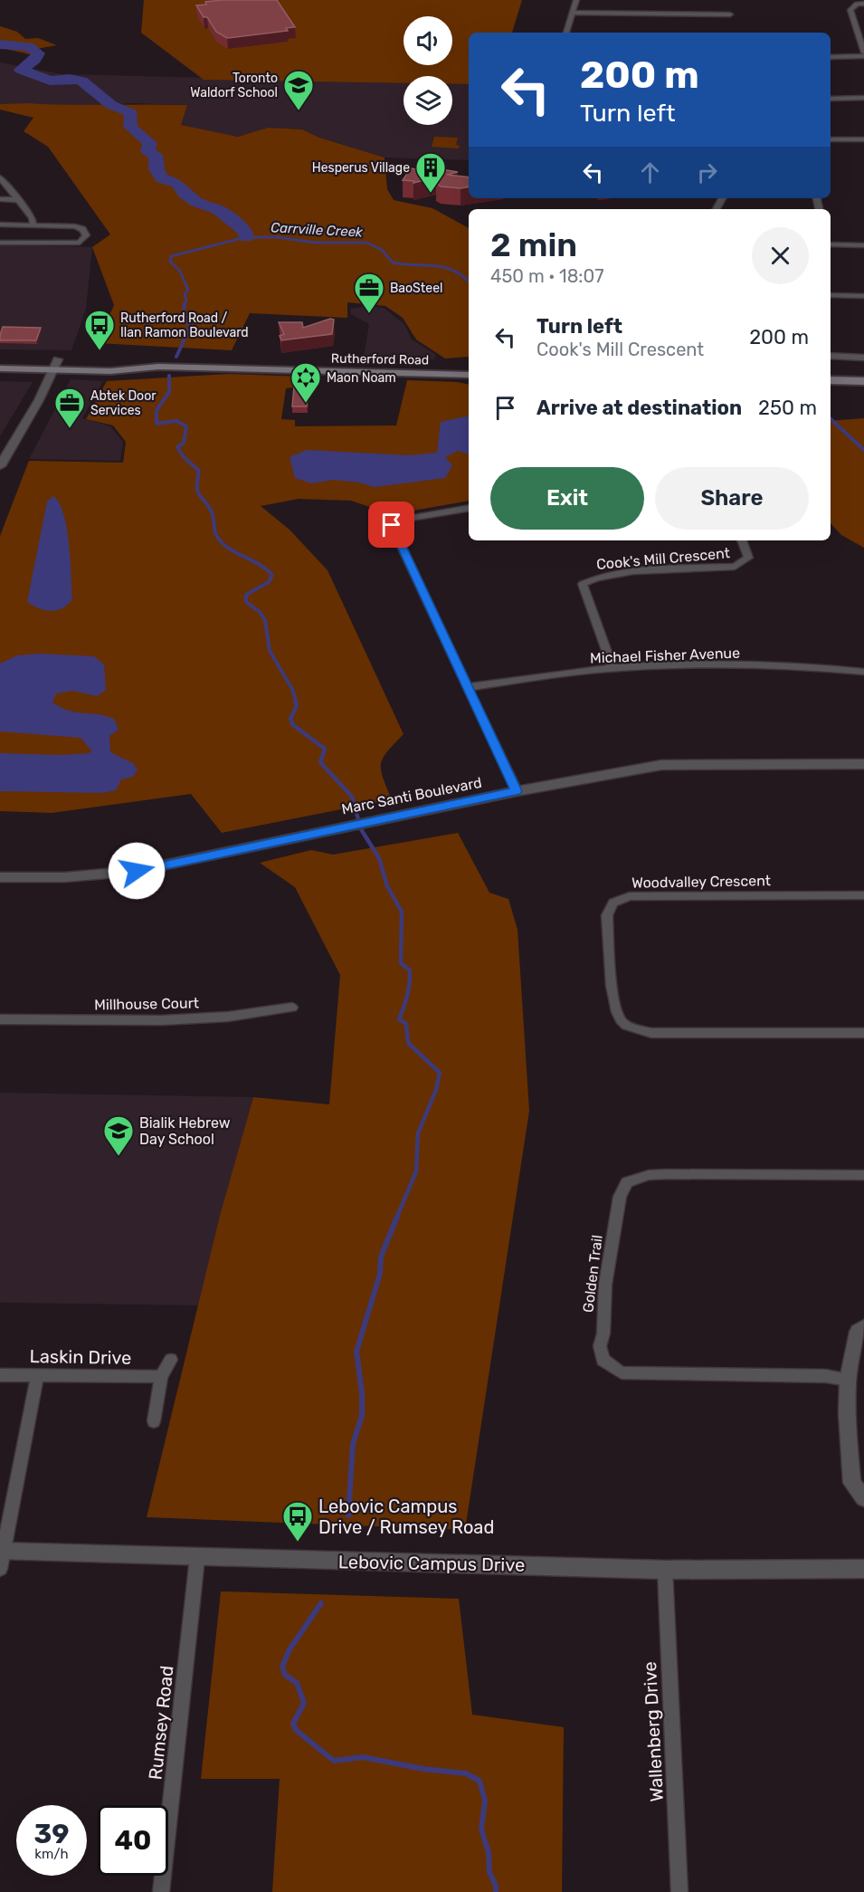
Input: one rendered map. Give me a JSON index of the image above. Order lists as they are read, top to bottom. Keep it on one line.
{"streets":{"main road":["Rutherford Road"],"street":["Cook's Mill Crescent","Michael Fisher Avenue","Marc Santi Boulevard","Woodvalley Crescent","Millhouse Court","Golden Trail","Laskin Drive","Lebovic Campus Drive","Rumsey Road","Wallenberg Drive"]},"crossings":[["Cook's Mill Crescent","Michael Fisher Avenue"],["Lebovic Campus Drive","Rumsey Road"],["Lebovic Campus Drive","Wallenberg Drive"]],"water":["Carrville Creek"],"places":{"school or university":["Toronto Waldorf School","Bialik Hebrew Day School"],"building":["Hesperus Village"],"office":["BaoSteel","Abtek Door Services"],"bus stop":["Rutherford Road / Ilan Ramon Boulevard","Lebovic Campus Drive / Rumsey Road"],"synagogue":["Maon Noam"]},"page":{"turn":["200 m","Turn left"],"heading":["2 min","450 m · 18:07"],"list":[{"name":"Turn left","note":"Cook's Mill Crescent","value":"200 m"},{"name":"Arrive at destination","value":"250 m"}],"buttons":["Exit","Share"],"speed":"39 km/h","limit":"40"}}
